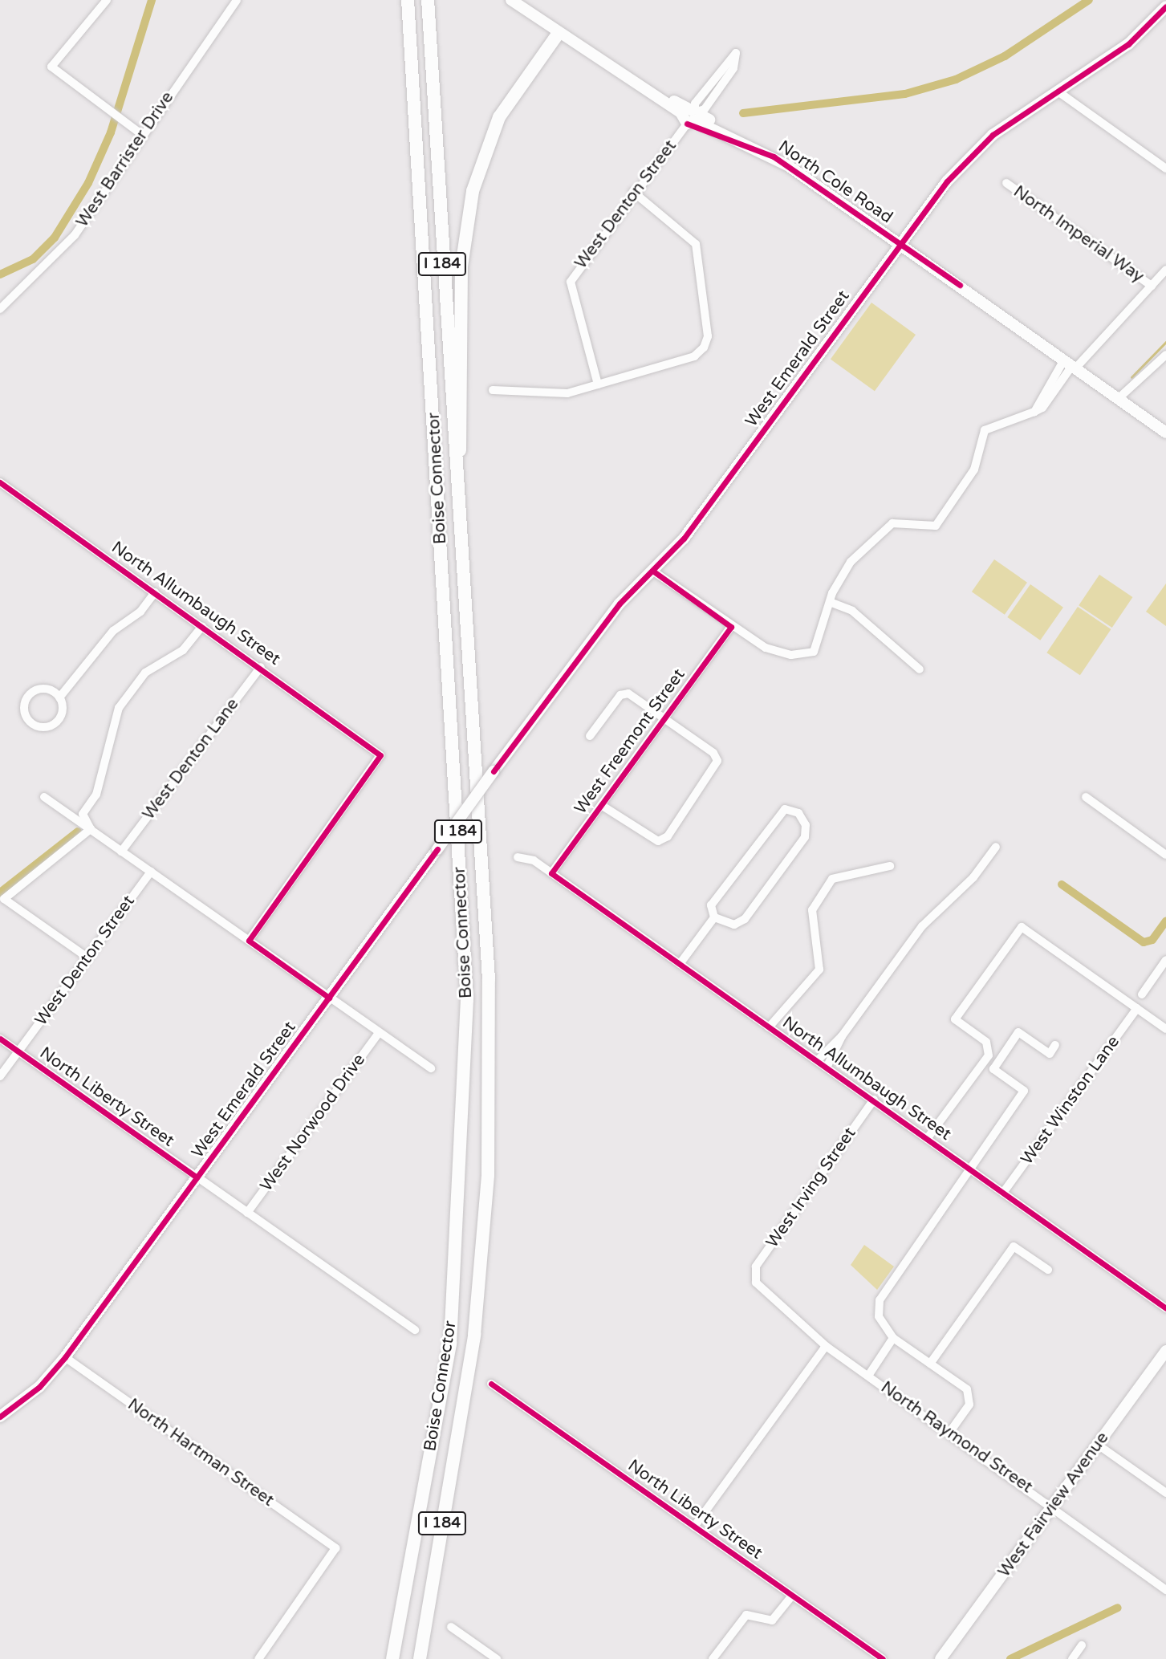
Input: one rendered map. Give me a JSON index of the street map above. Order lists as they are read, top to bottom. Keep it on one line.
{"streets":{"highway":["I 184","Boise Connector"],"main road":["North Cole Road","West Emerald Street","West Fairview Avenue"],"street":["West Barrister Drive","West Denton Street","North Imperial Way","North Allumbaugh Street","West Freemont Street","West Denton Lane","North Liberty Street","West Winston Lane","West Norwood Drive","West Irving Street","North Raymond Street","North Hartman Street"]},"crossings":[["North Cole Road","West Denton Street"],["North Cole Road","West Emerald Street"],["West Denton Street","North Liberty Street"],["West Emerald Street","North Liberty Street"],["West Emerald Street","North Hartman Street"],["North Allumbaugh Street","West Freemont Street"],["North Allumbaugh Street","West Denton Lane"],["North Allumbaugh Street","West Winston Lane"],["North Allumbaugh Street","West Irving Street"],["North Liberty Street","West Norwood Drive"],["West Irving Street","North Raymond Street"],["North Raymond Street","West Fairview Avenue"]]}
